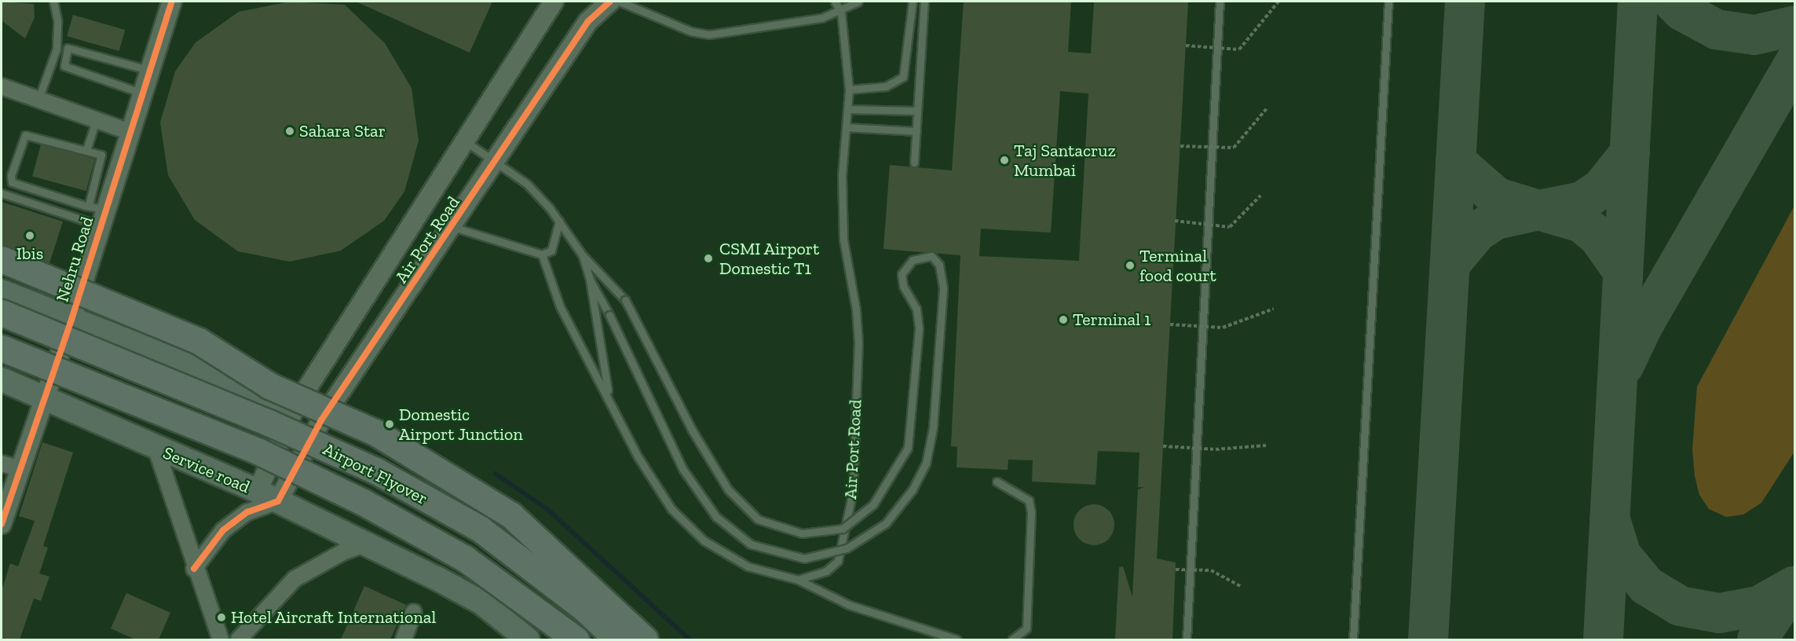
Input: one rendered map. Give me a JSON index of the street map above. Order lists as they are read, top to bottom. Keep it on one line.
{"streets":{"highway":["Airport Flyover"],"main road":["Service road"],"street":["Air Port Road","Nehru Road"]},"crossings":[["Air Port Road","Service road"],["Nehru Road","Service road"]],"places":["Sahara Star","Taj Santacruz Mumbai","Ibis","CSMI Airport Domestic T1","Terminal food court","Terminal 1","Domestic Airport Junction","Hotel Aircraft International"]}
